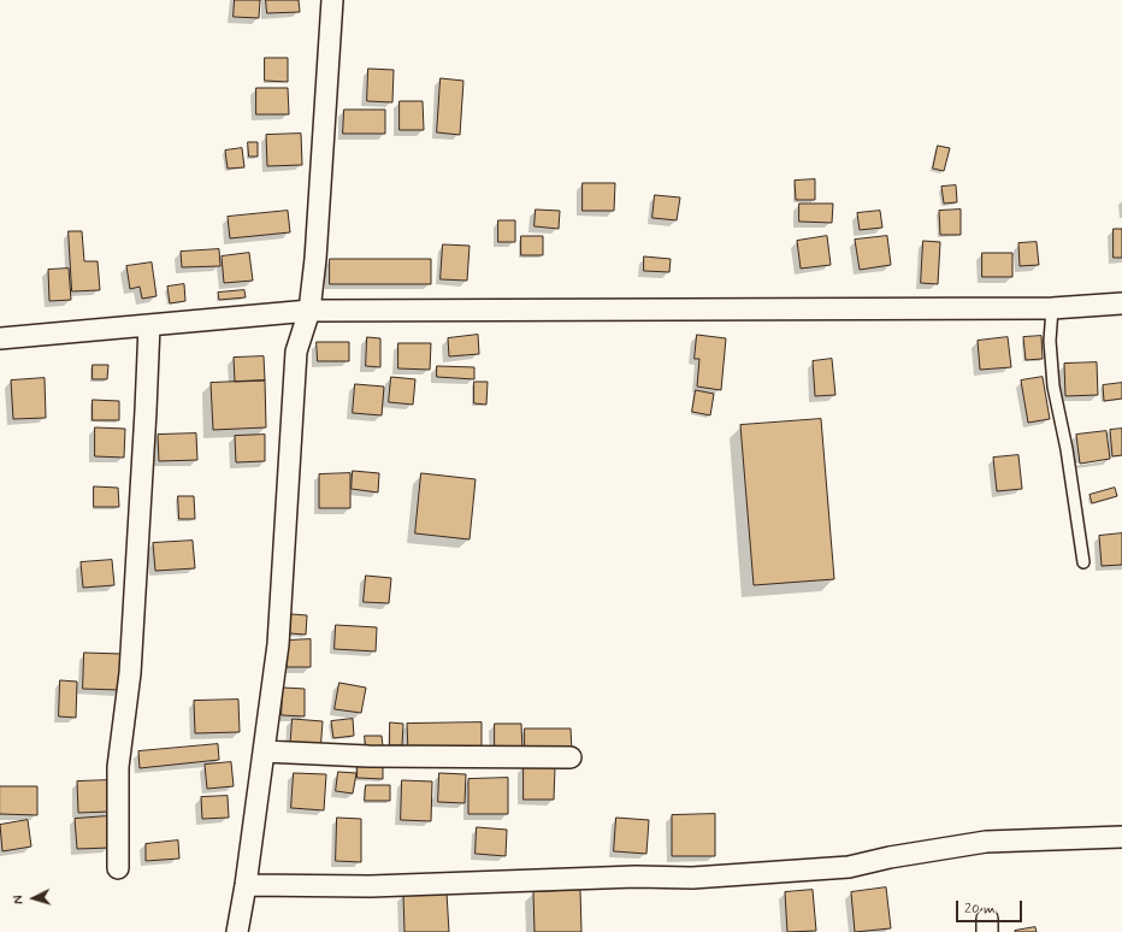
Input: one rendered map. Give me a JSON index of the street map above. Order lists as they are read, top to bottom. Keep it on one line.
{"scale_bar":"20 m","north":"left"}
